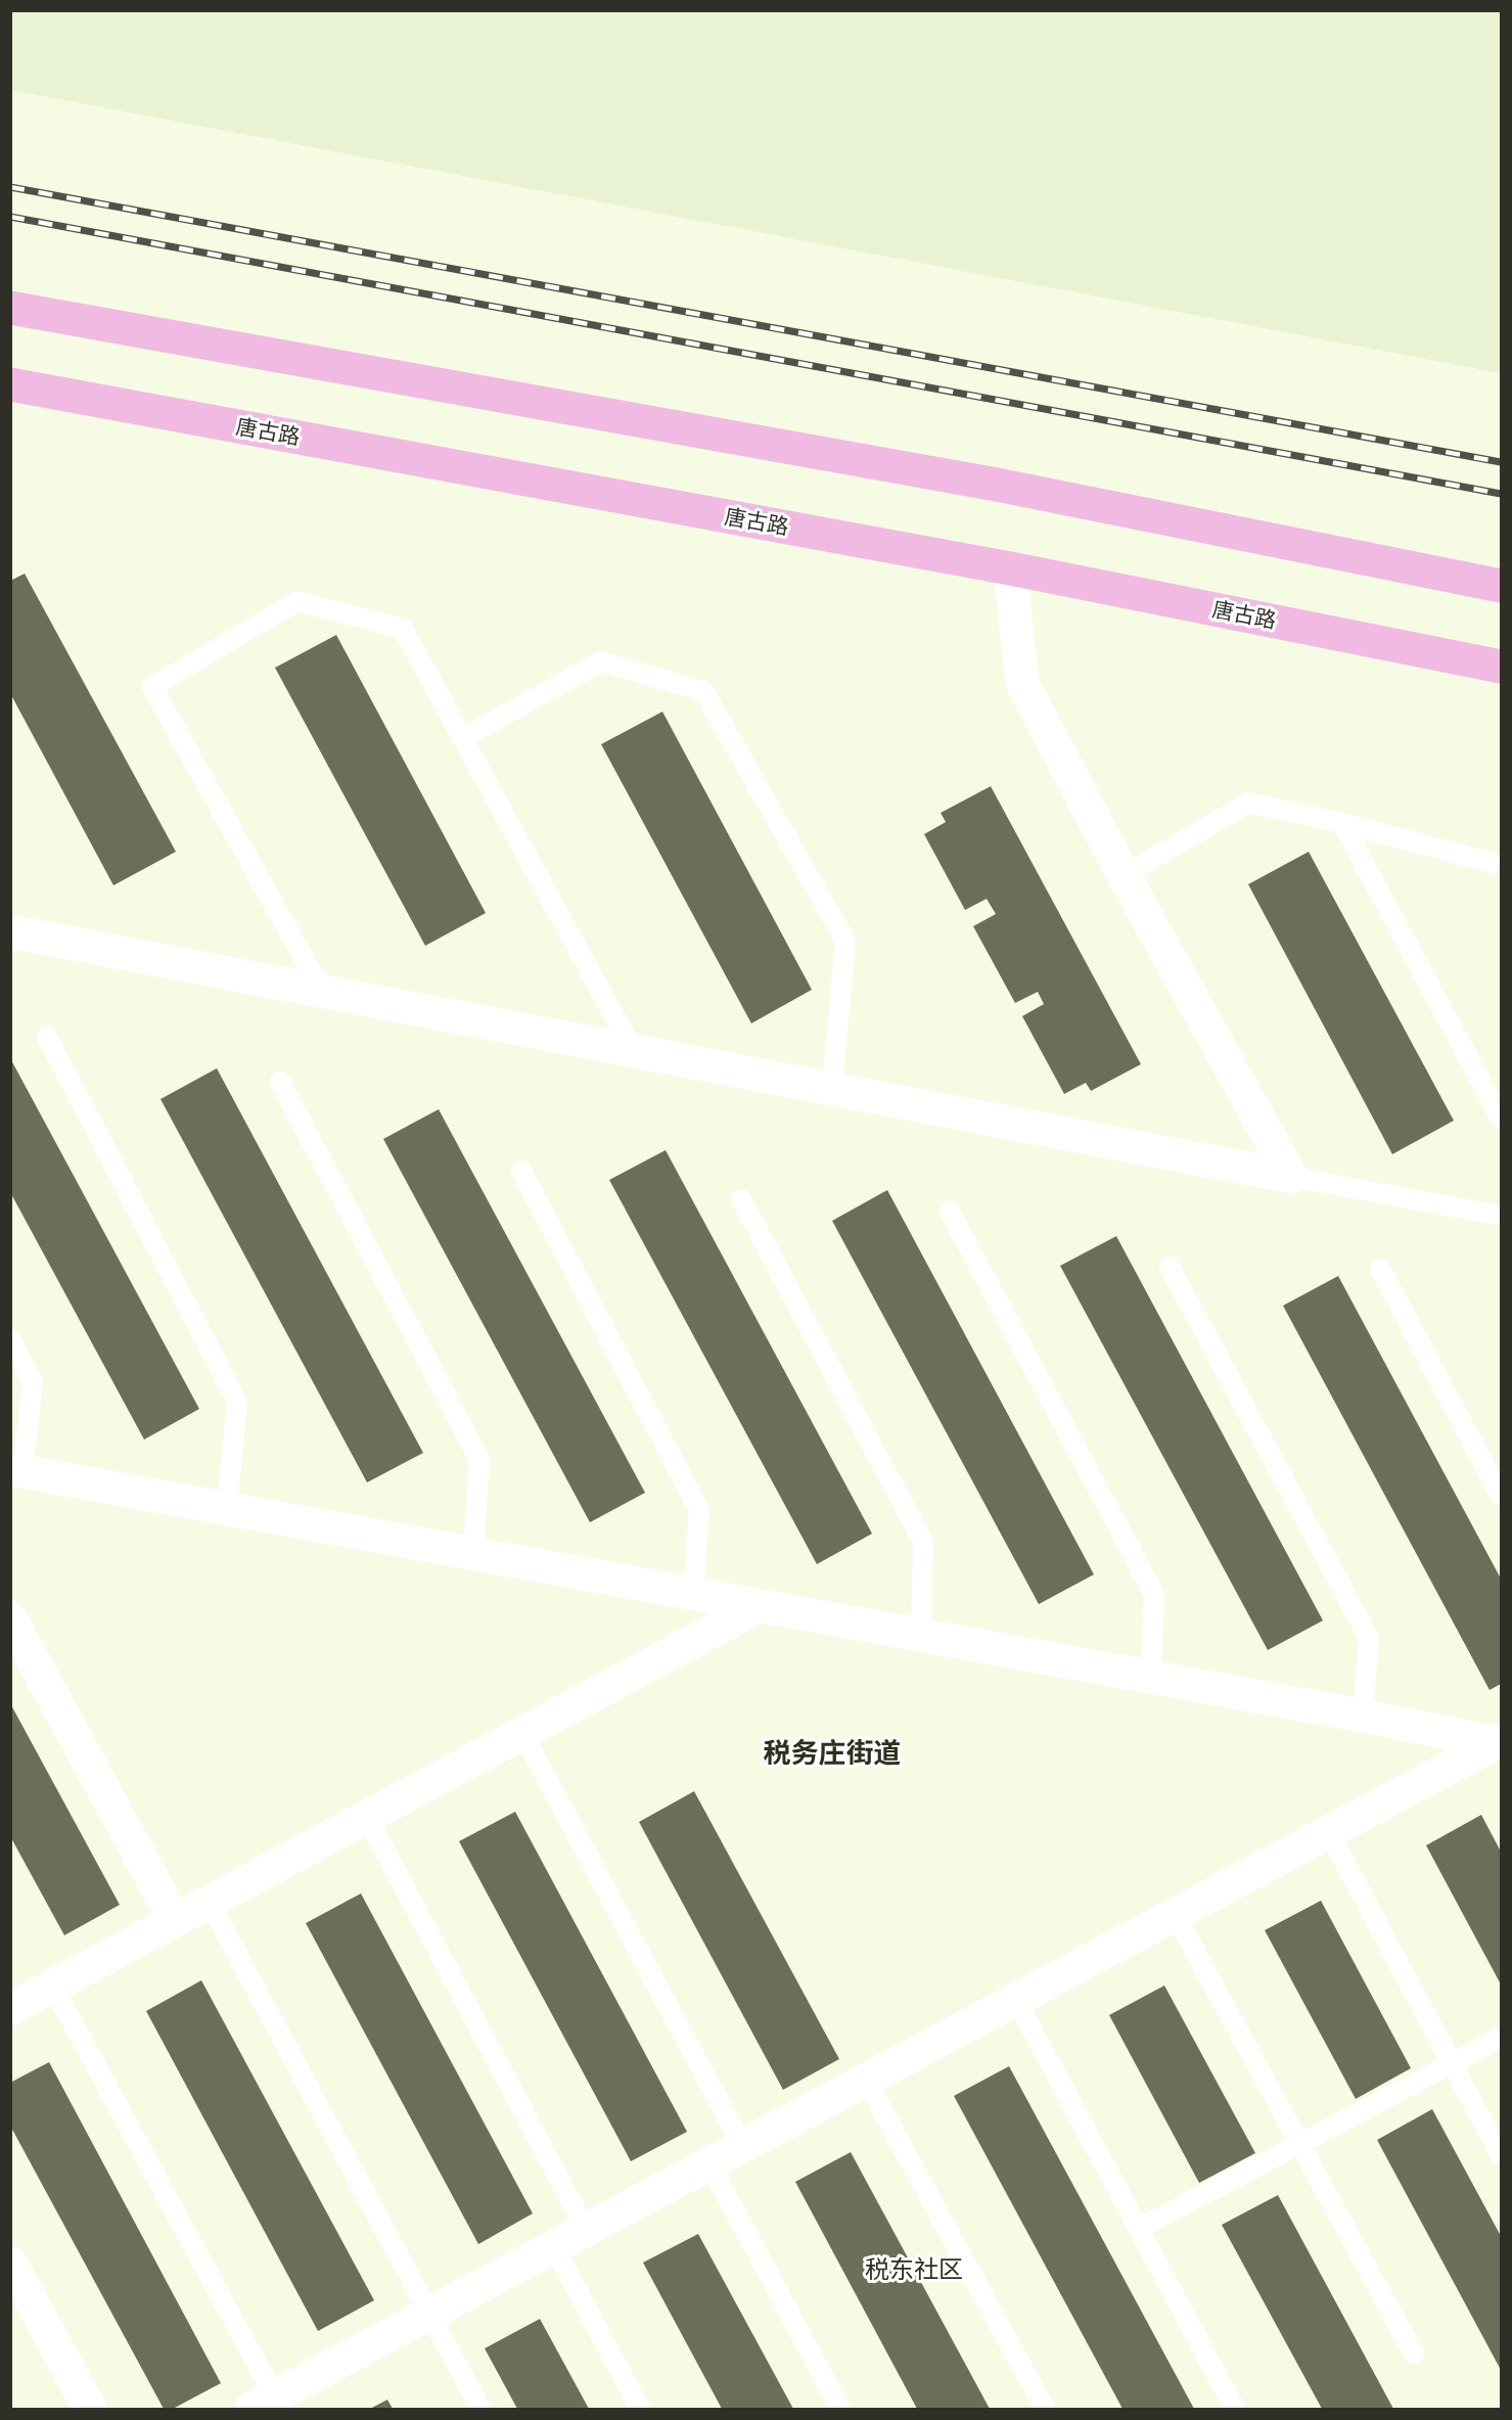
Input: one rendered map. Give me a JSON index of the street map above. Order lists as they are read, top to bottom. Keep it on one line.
{"streets":{"main road":["唐古路"]},"districts":["税务庄街道","税东社区"]}
